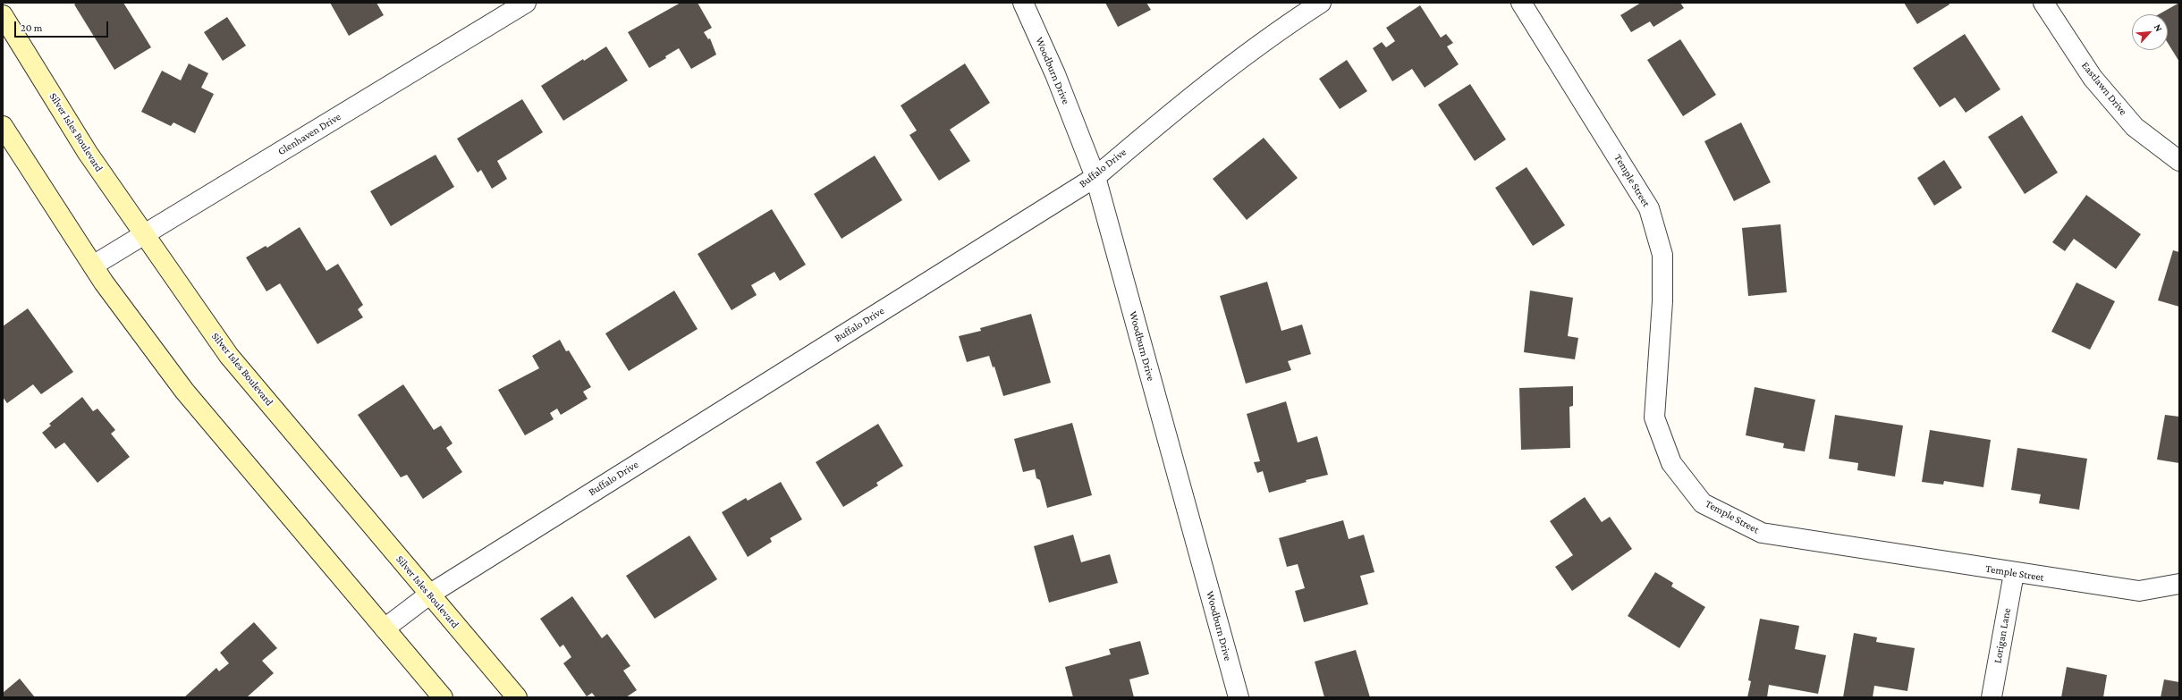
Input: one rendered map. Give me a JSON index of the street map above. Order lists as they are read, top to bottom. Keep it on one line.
{"streets":{"street":["Woodburn Drive","Eastlawn Drive","Silver Isles Boulevard","Glenhaven Drive","Buffalo Drive","Temple Street","Lorigan Lane"]},"crossings":[["Woodburn Drive","Buffalo Drive"],["Silver Isles Boulevard","Glenhaven Drive"],["Silver Isles Boulevard","Buffalo Drive"],["Temple Street","Lorigan Lane"]],"scale_bar":"20 m","north":"top right"}
